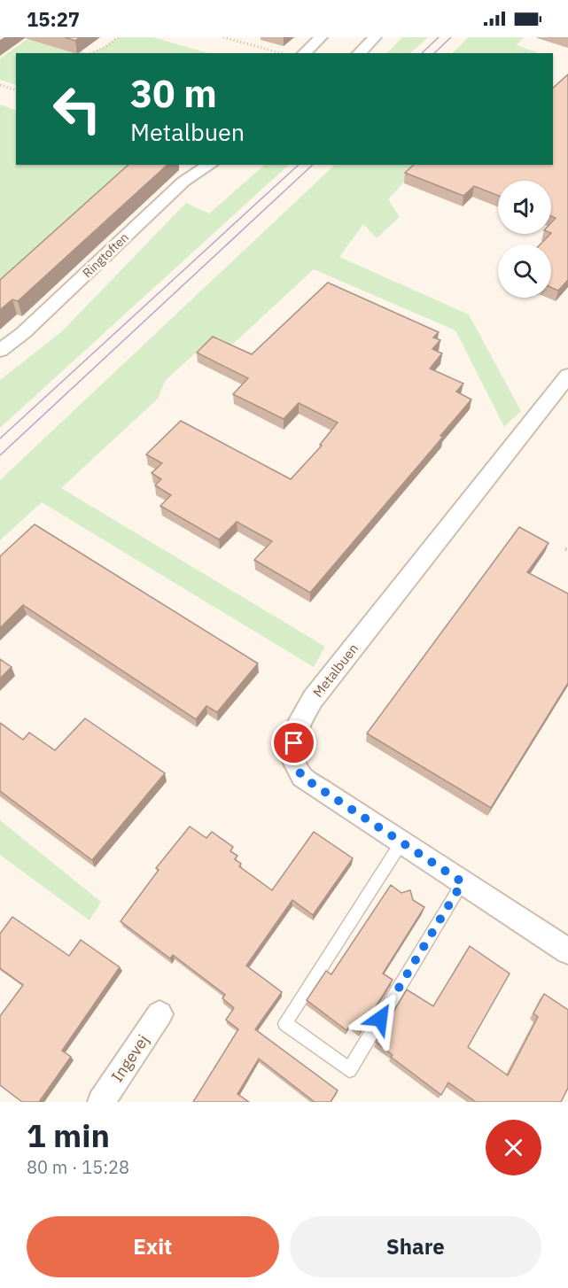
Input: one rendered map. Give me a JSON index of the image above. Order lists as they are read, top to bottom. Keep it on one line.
{"streets":{"street":["Ringtoften","Metalbuen","Ingevej"]},"page":{"status":"15:27","turn":["30 m","Metalbuen"],"heading":["1 min","80 m · 15:28"],"buttons":["Exit","Share"]}}
